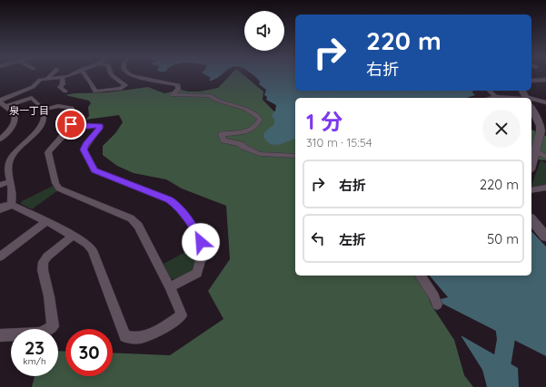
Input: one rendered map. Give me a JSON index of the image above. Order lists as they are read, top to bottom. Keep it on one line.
{"districts":["泉一丁目"],"page":{"turn":["220 m","右折"],"heading":["1 分","310 m · 15:54"],"list":[{"name":"右折","value":"220 m"},{"name":"左折","value":"50 m"}],"speed":"23 km/h","limit":"30"}}
